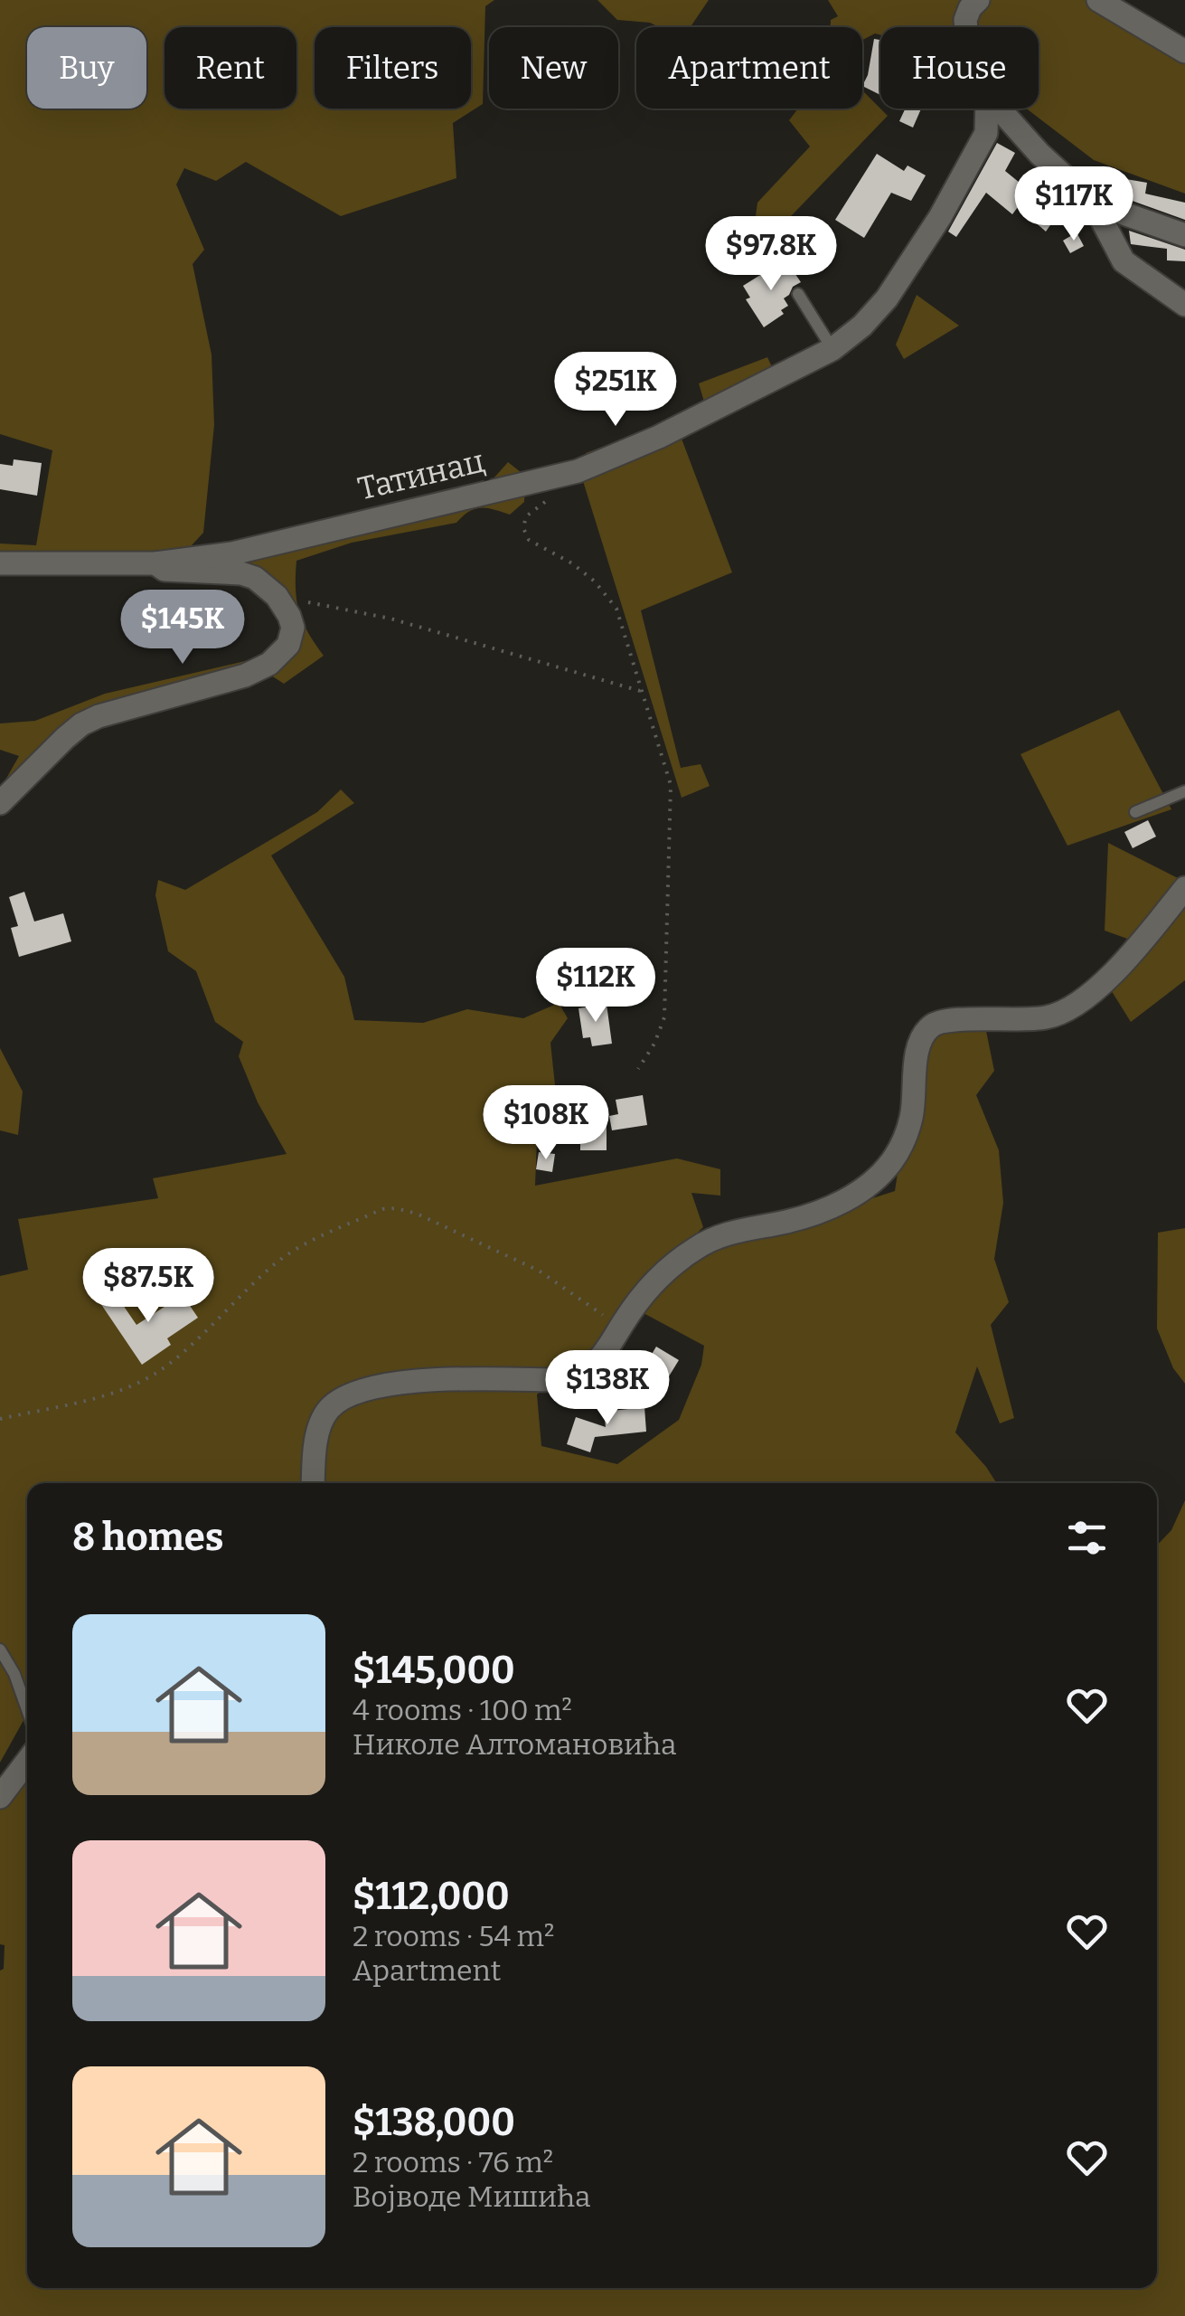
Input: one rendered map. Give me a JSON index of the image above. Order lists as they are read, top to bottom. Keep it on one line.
{"streets":{"street":["Татинац"]},"page":{"chip":["Buy","Rent","Filters","New","Apartment","House"],"price":["$117K","$97.8K","$251K","$145K","$112K","$108K","$87.5K","$138K"],"heading":"8 homes","list":[{"name":"$145,000","note":"4 rooms · 100 m² · Николе Алтомановића"},{"name":"$112,000","note":"2 rooms · 54 m² · Apartment"},{"name":"$138,000","note":"2 rooms · 76 m² · Војводе Мишића"}]}}
